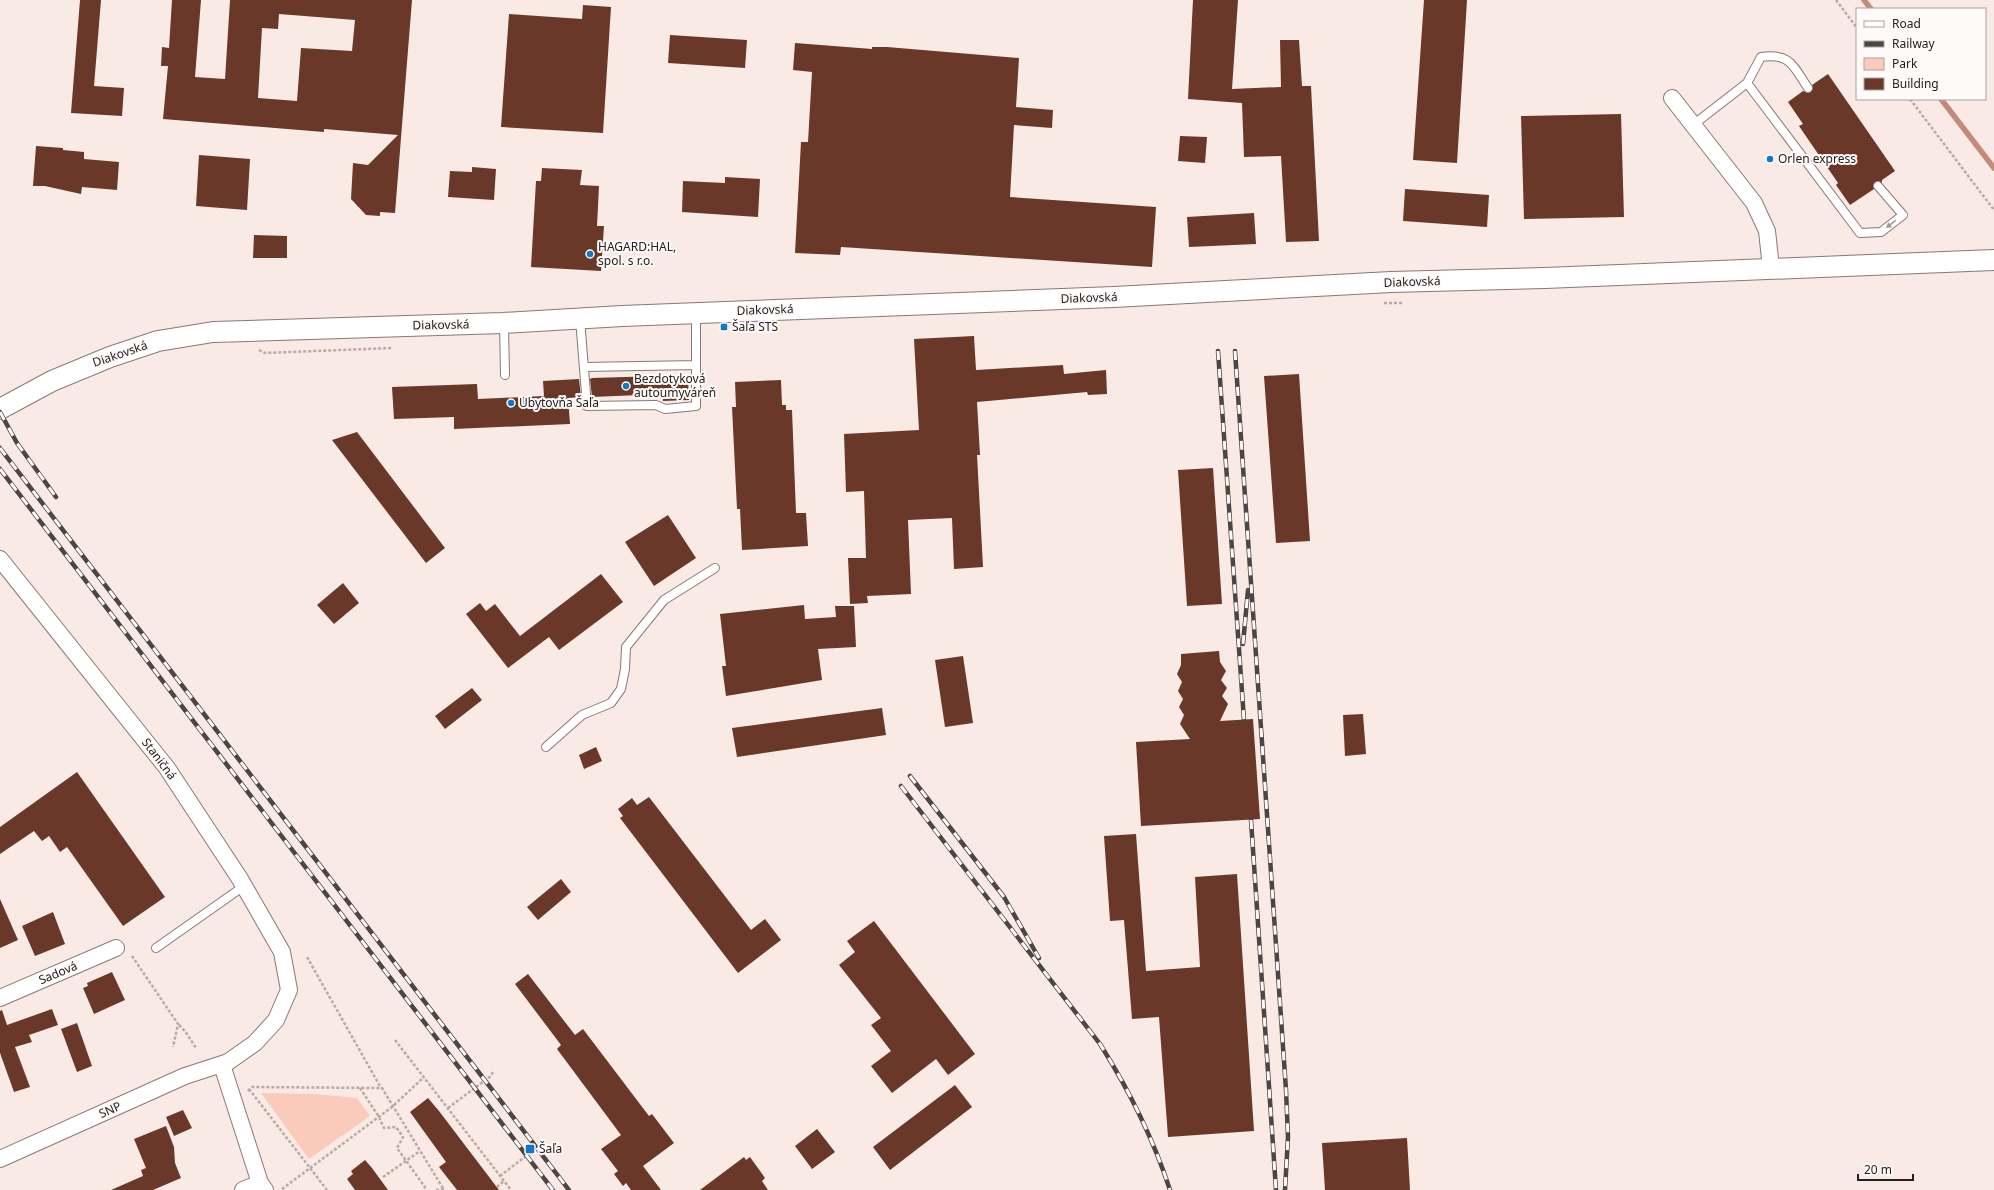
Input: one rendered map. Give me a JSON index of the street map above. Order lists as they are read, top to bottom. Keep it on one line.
{"streets":{"street":["Diakovská","Staničná","Sadová","SNP"]},"crossings":[["Staničná","SNP"]],"places":{"other":["Orlen express","HAGARD:HAL, spol. s r.o.","Bezdotyková autoumyváreň","Ubytovňa Šaľa"],"transit":["Šaľa STS","Šaľa"]},"legend":["Road","Railway","Park","Building"],"scale_bar":"20 m"}
